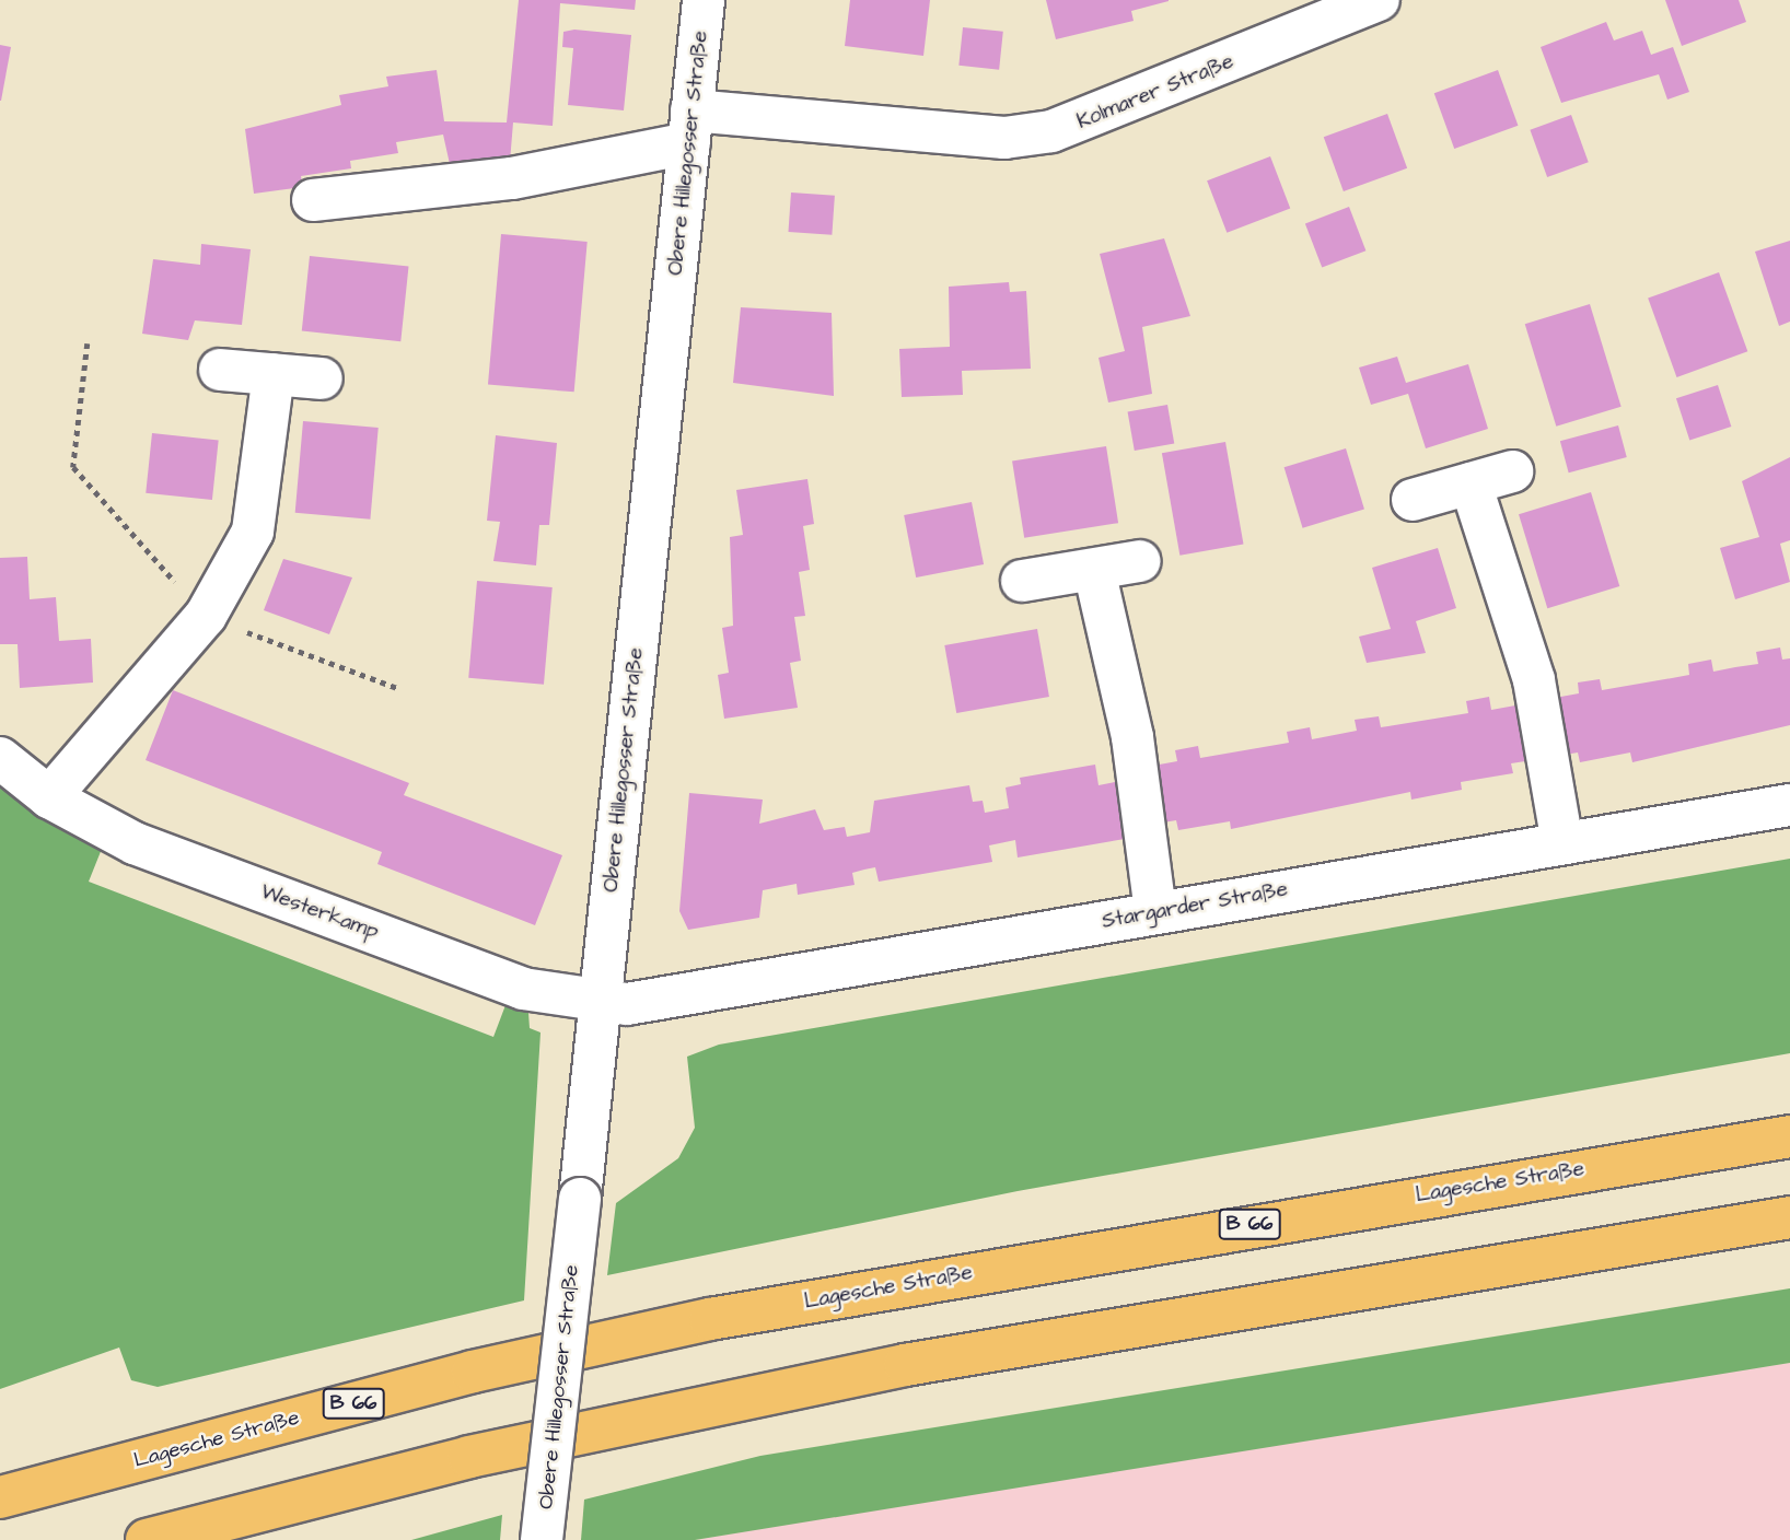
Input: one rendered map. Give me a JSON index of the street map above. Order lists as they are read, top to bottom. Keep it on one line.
{"streets":{"highway":["Lagesche Straße","B 66"],"street":["Kolmarer Straße","Obere Hillegosser Straße","Stargarder Straße","Westerkamp"]},"crossings":[["Kolmarer Straße","Obere Hillegosser Straße"],["Obere Hillegosser Straße","Stargarder Straße"],["Obere Hillegosser Straße","Westerkamp"],["Stargarder Straße","Westerkamp"]]}
